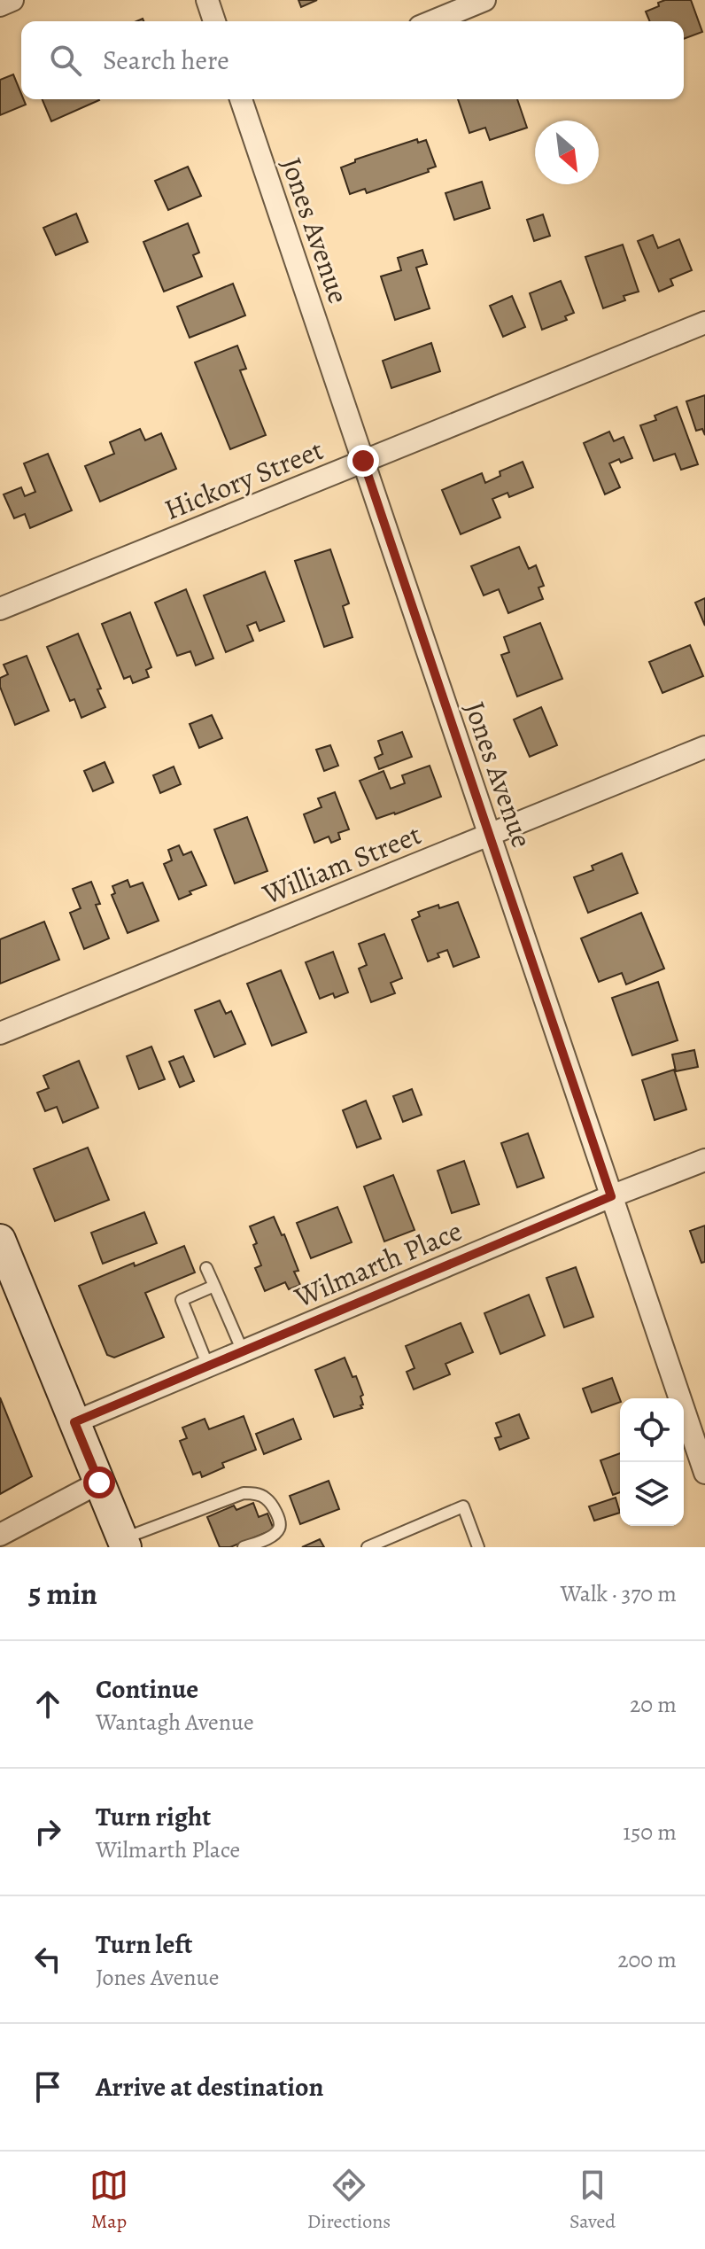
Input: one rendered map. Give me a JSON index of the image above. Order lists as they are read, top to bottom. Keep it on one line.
{"streets":{"street":["Jones Avenue","Hickory Street","William Street","Wilmarth Place"]},"crossings":[["Jones Avenue","Hickory Street"],["Jones Avenue","William Street"],["Jones Avenue","Wilmarth Place"]],"north":"bottom right","page":{"search":"Search here","heading":["5 min","Walk · 370 m"],"list":[["Continue","Wantagh Avenue","20 m"],["Turn right","Wilmarth Place","150 m"],["Turn left","Jones Avenue","200 m"],"Arrive at destination"],"nav":["Map","Directions","Saved"]}}
